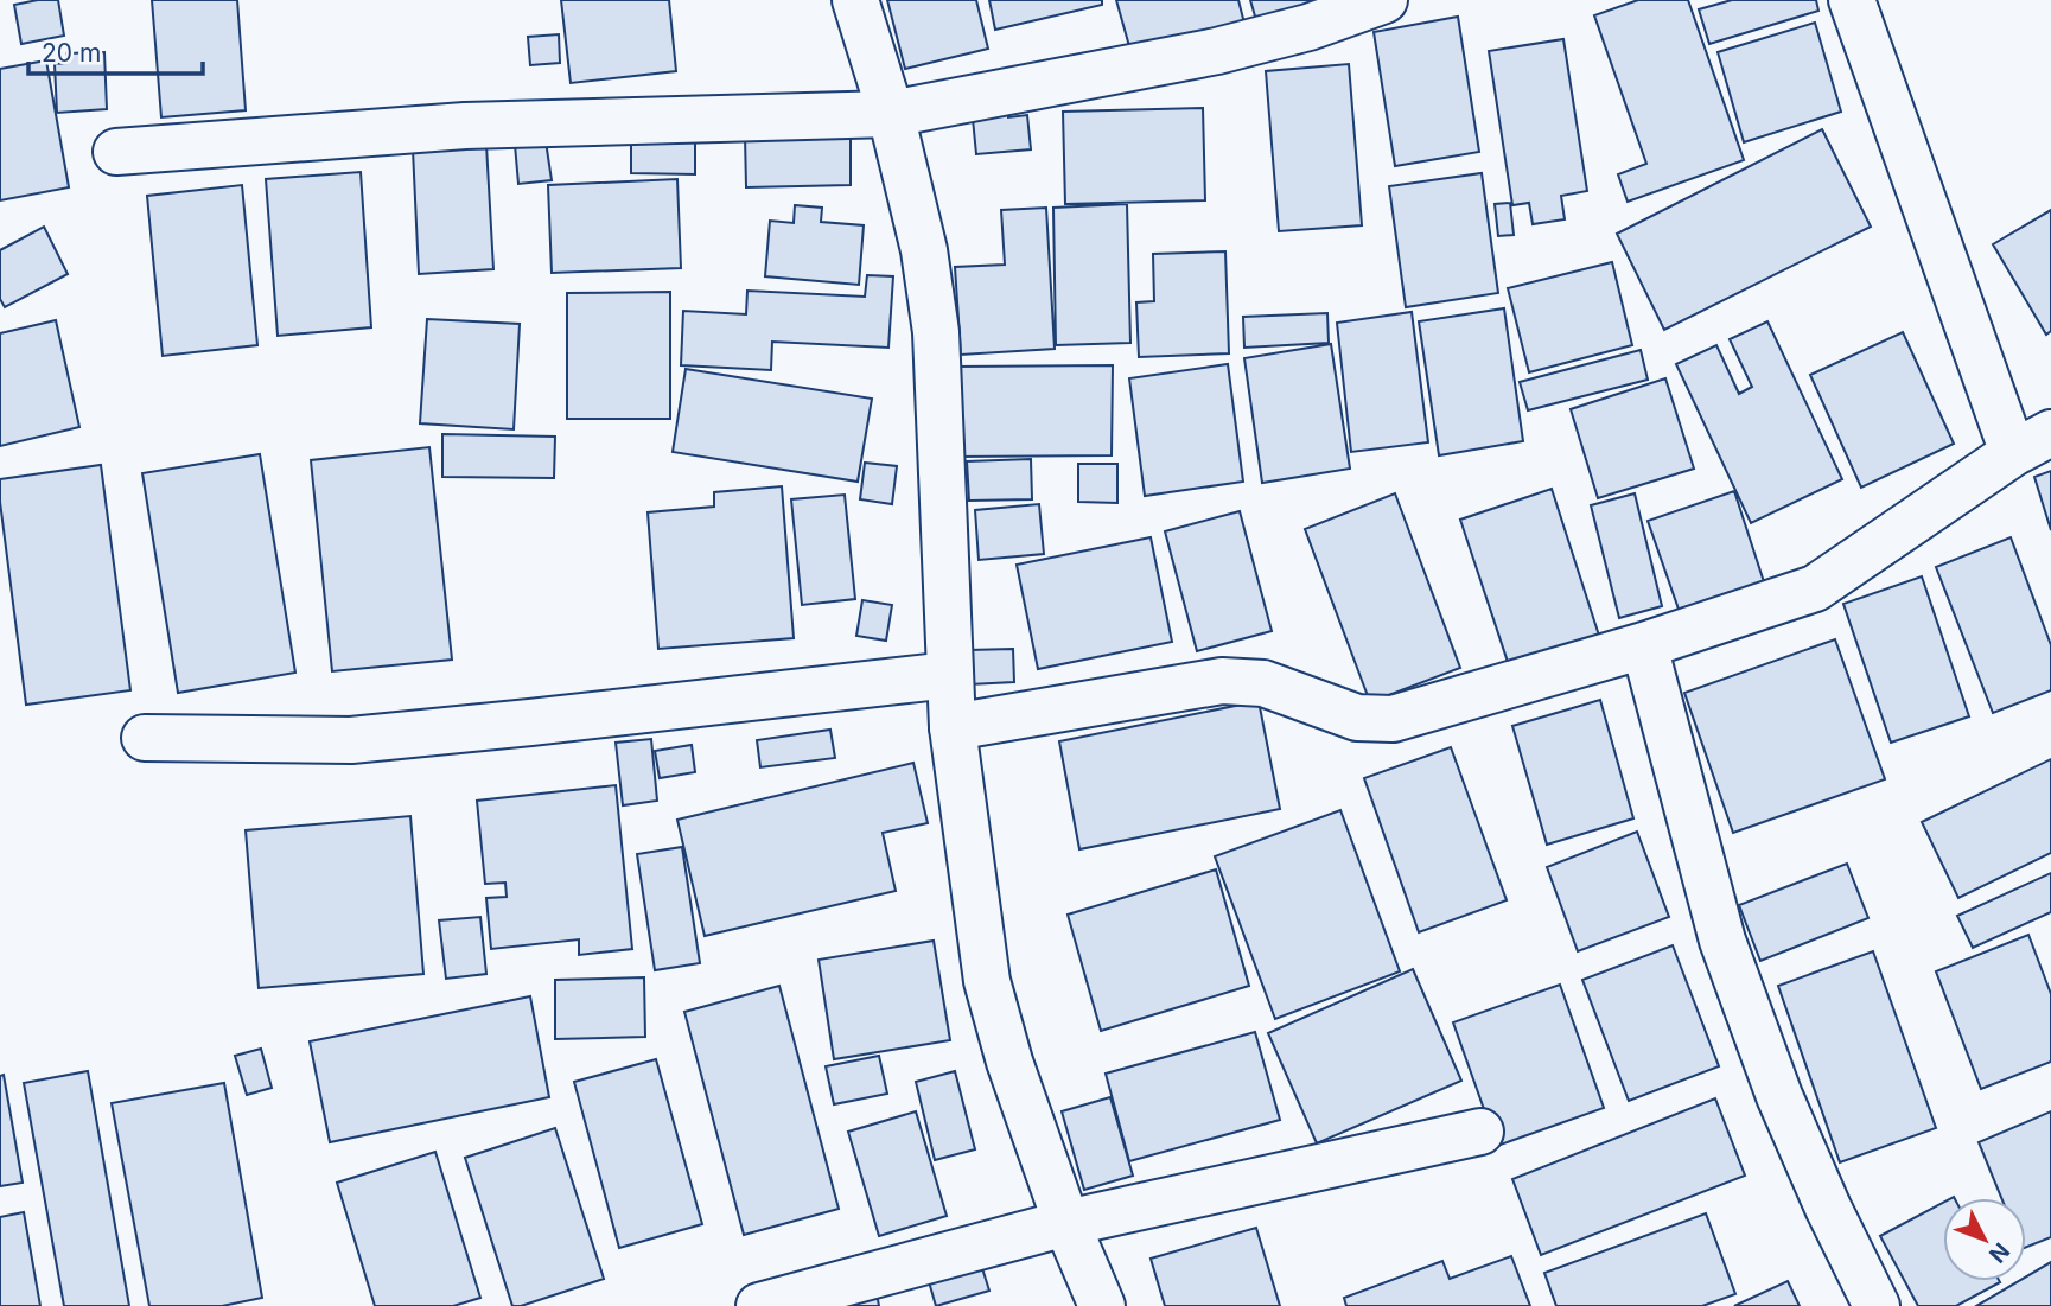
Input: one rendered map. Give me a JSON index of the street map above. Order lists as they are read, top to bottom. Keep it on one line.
{"scale_bar":"20 m","north":"bottom right"}
